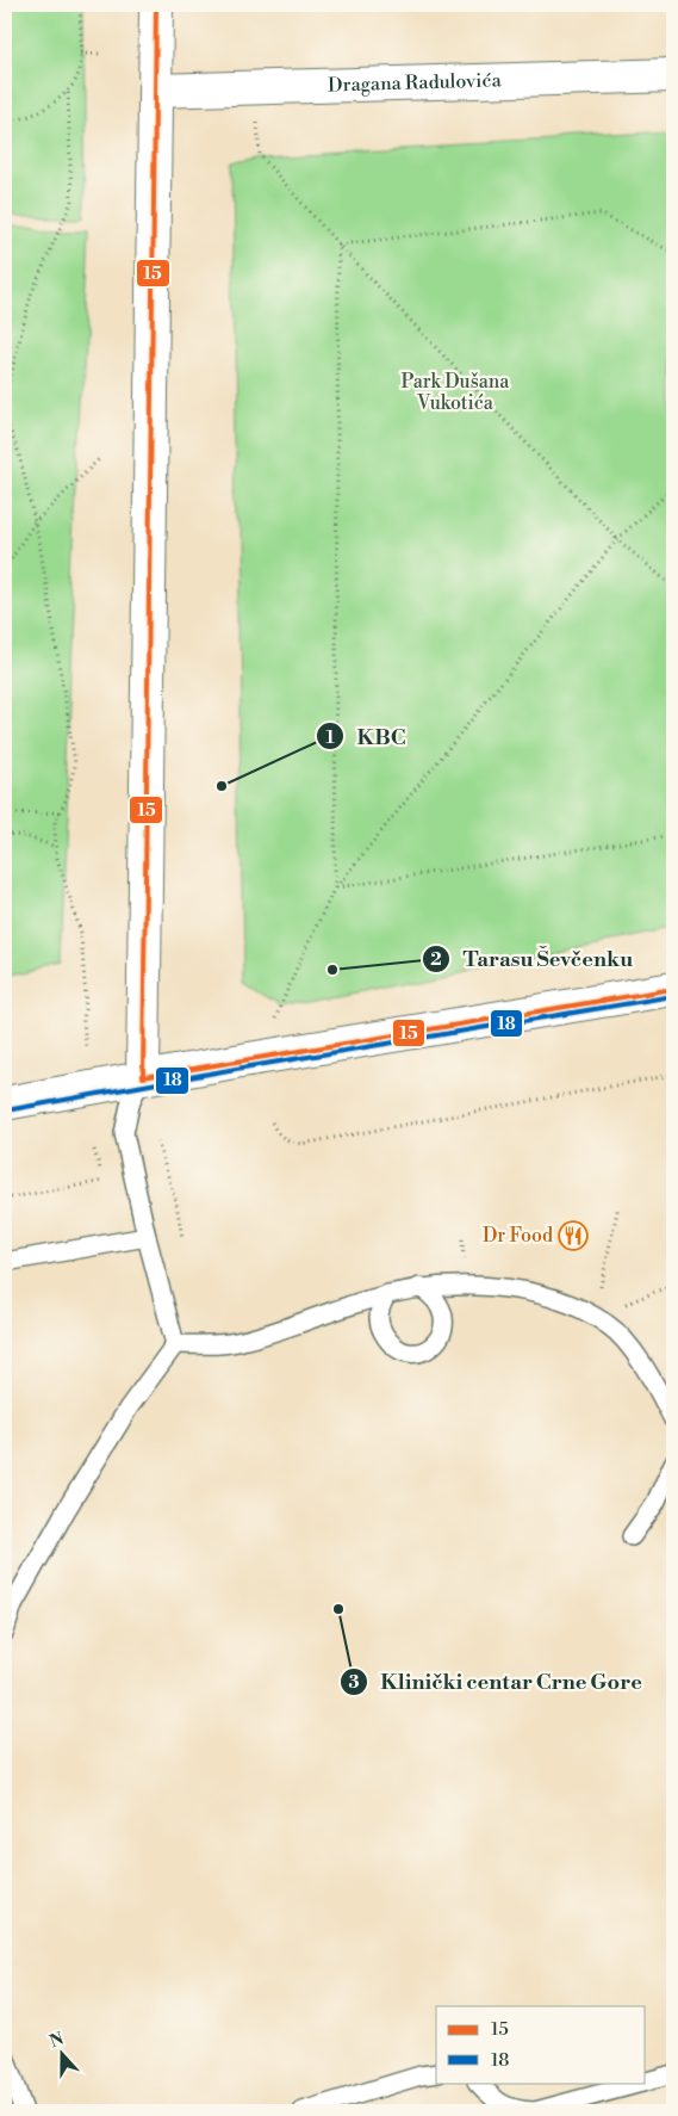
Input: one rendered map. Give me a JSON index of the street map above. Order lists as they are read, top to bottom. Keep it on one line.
{"streets":{"street":["Dragana Radulovića"]},"parks":["Park Dušana Vukotića"],"places":{"other":["KBC","Tarasu Ševčenku","Klinički centar Crne Gore"],"restaurant":["Dr Food"]},"lines":["transit line 15","transit line 18"],"legend":["15","18"],"north":"top"}
